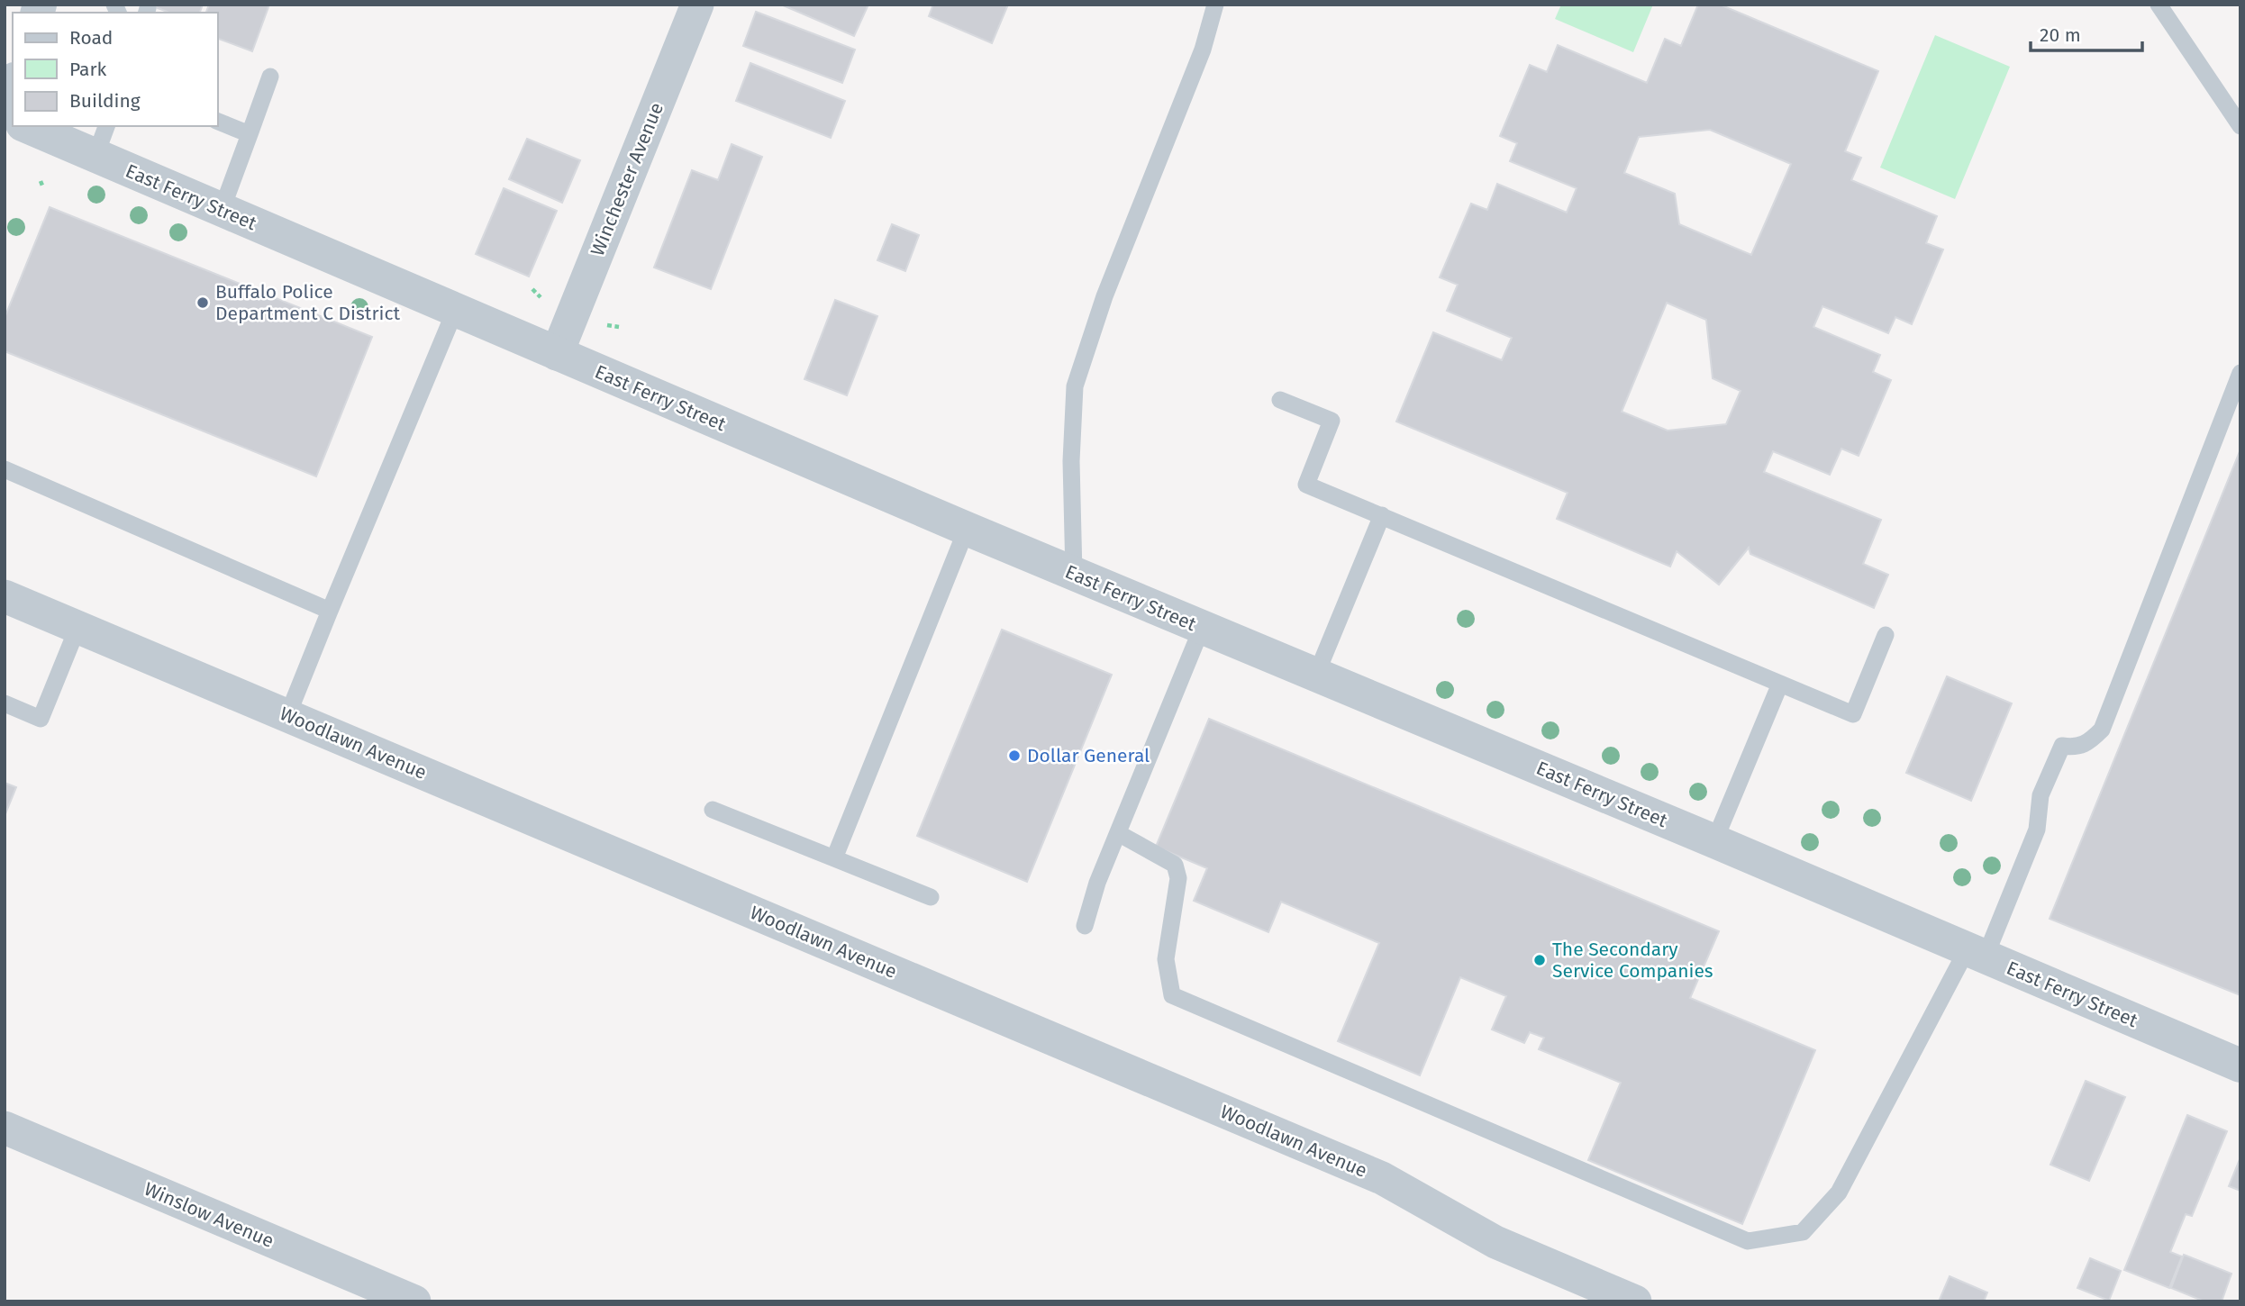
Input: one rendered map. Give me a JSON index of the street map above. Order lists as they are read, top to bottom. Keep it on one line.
{"streets":{"street":["Winchester Avenue","East Ferry Street","Woodlawn Avenue","Winslow Avenue"]},"crossings":[["Winchester Avenue","East Ferry Street"]],"places":["Buffalo Police Department C District","Dollar General","The Secondary Service Companies"],"legend":["Road","Park","Building"],"scale_bar":"20 m"}
